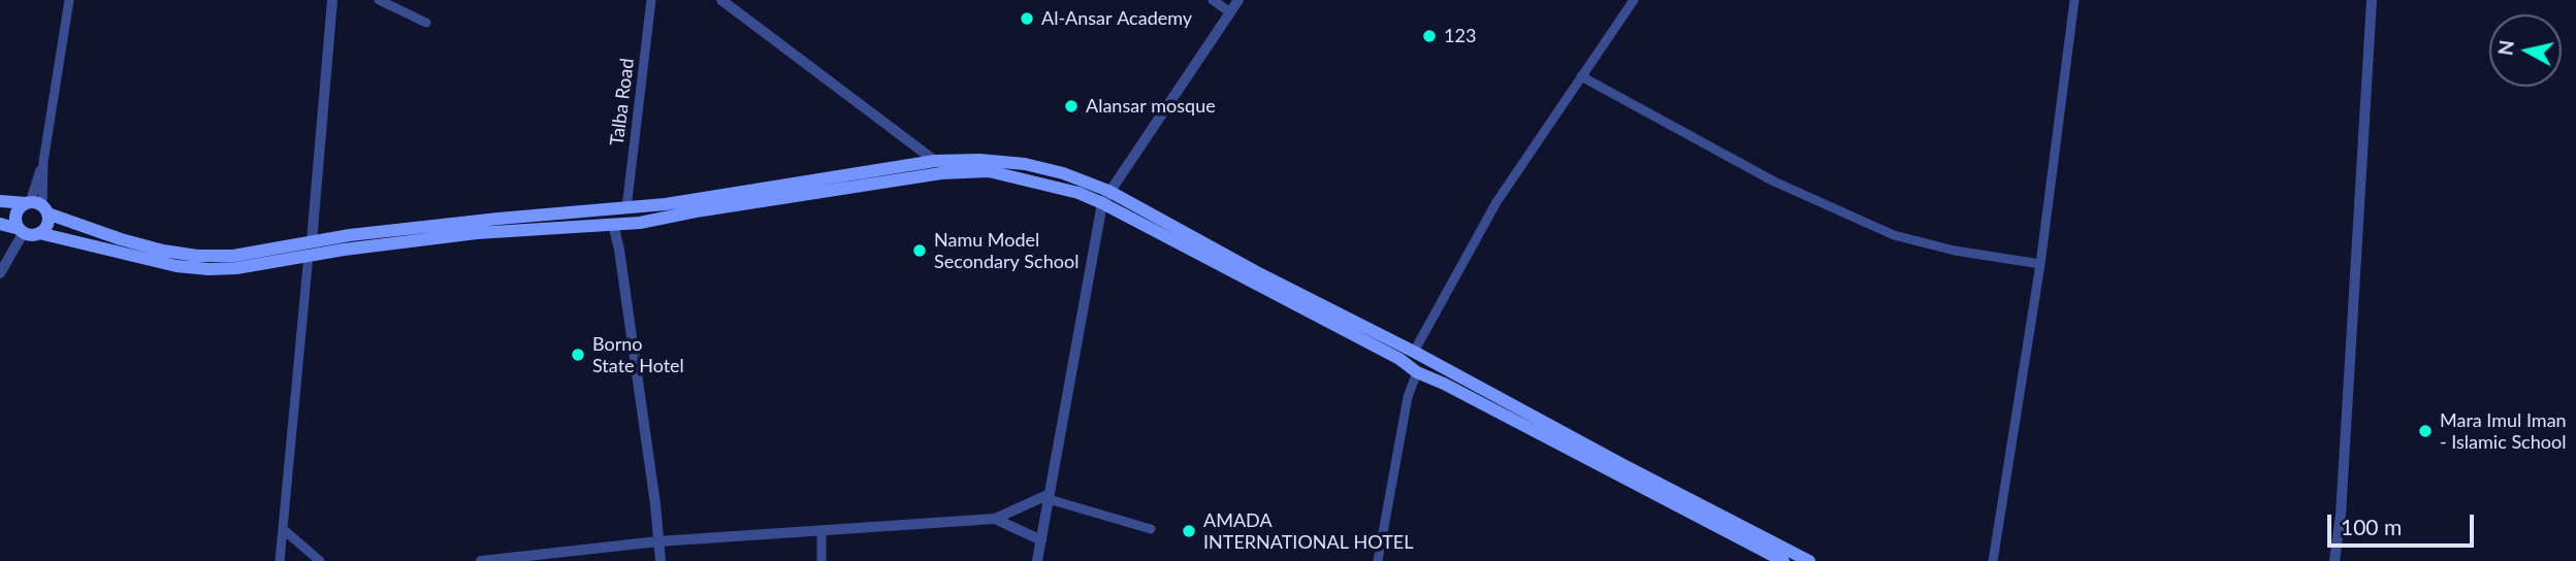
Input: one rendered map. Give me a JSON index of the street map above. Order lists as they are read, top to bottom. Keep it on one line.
{"streets":{"street":["Talba Road"]},"places":["Al-Ansar Academy","123","Alansar mosque","Namu Model Secondary School","Borno State Hotel","Mara Imul Iman - Islamic School","AMADA INTERNATIONAL HOTEL"],"scale_bar":"100 m","north":"left"}
